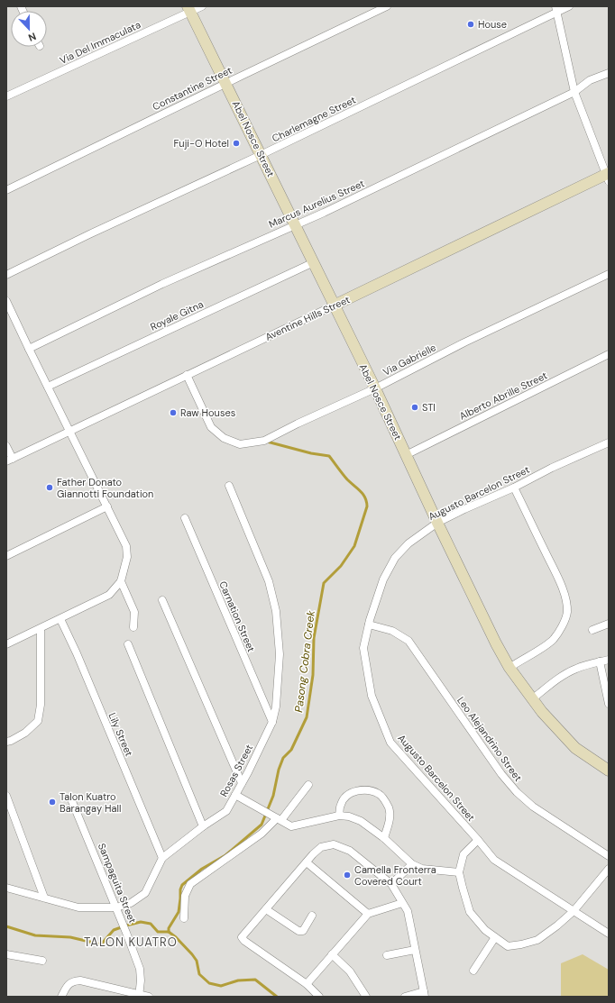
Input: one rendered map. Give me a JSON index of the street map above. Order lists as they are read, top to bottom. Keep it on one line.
{"streets":{"street":["Via Del Immaculata","Constantine Street","Charlemagne Street","Abel Nosce Street","Marcus Aurelius Street","Royale Gitna","Aventine Hills Street","Via Gabrielle","Alberto Abrille Street","Augusto Barcelon Street","Carnation Street","Lily Street","Leo Alejandrino Street","Rosas Street","Sampaguita Street"]},"crossings":[["Via Del Immaculata","Abel Nosce Street"],["Constantine Street","Abel Nosce Street"],["Charlemagne Street","Abel Nosce Street"],["Abel Nosce Street","Marcus Aurelius Street"],["Abel Nosce Street","Royale Gitna"],["Abel Nosce Street","Aventine Hills Street"],["Abel Nosce Street","Via Gabrielle"],["Abel Nosce Street","Alberto Abrille Street"],["Abel Nosce Street","Augusto Barcelon Street"],["Aventine Hills Street","Via Gabrielle"],["Augusto Barcelon Street","Leo Alejandrino Street"],["Carnation Street","Rosas Street"],["Lily Street","Rosas Street"],["Rosas Street","Sampaguita Street"]],"districts":["TALON KUATRO"],"water":["Pasong Cobra Creek"],"places":["House","Fuji-O Hotel","STI","Raw Houses","Father Donato Giannotti Foundation","Talon Kuatro Barangay Hall","Camella Fronterra Covered Court"],"north":"bottom"}
